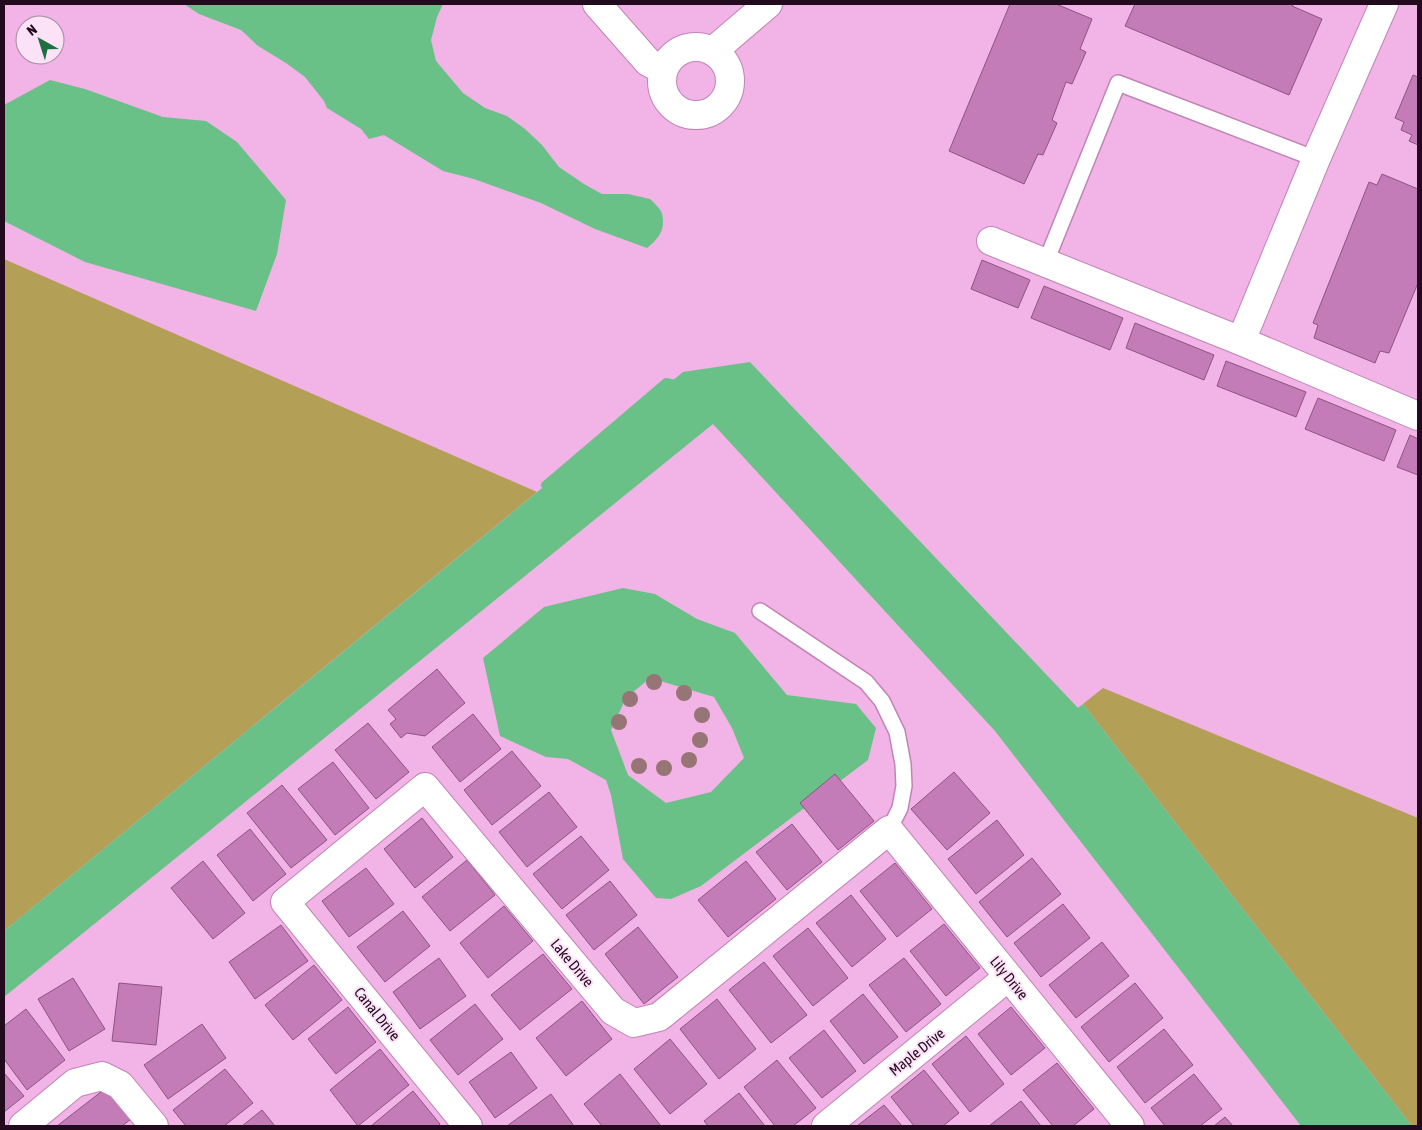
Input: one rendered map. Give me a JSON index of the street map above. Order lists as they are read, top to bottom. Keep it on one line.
{"streets":{"street":["Lake Drive","Lily Drive","Canal Drive","Maple Drive"]},"crossings":[["Lake Drive","Lily Drive"],["Lake Drive","Canal Drive"],["Lily Drive","Maple Drive"]],"north":"top left"}
